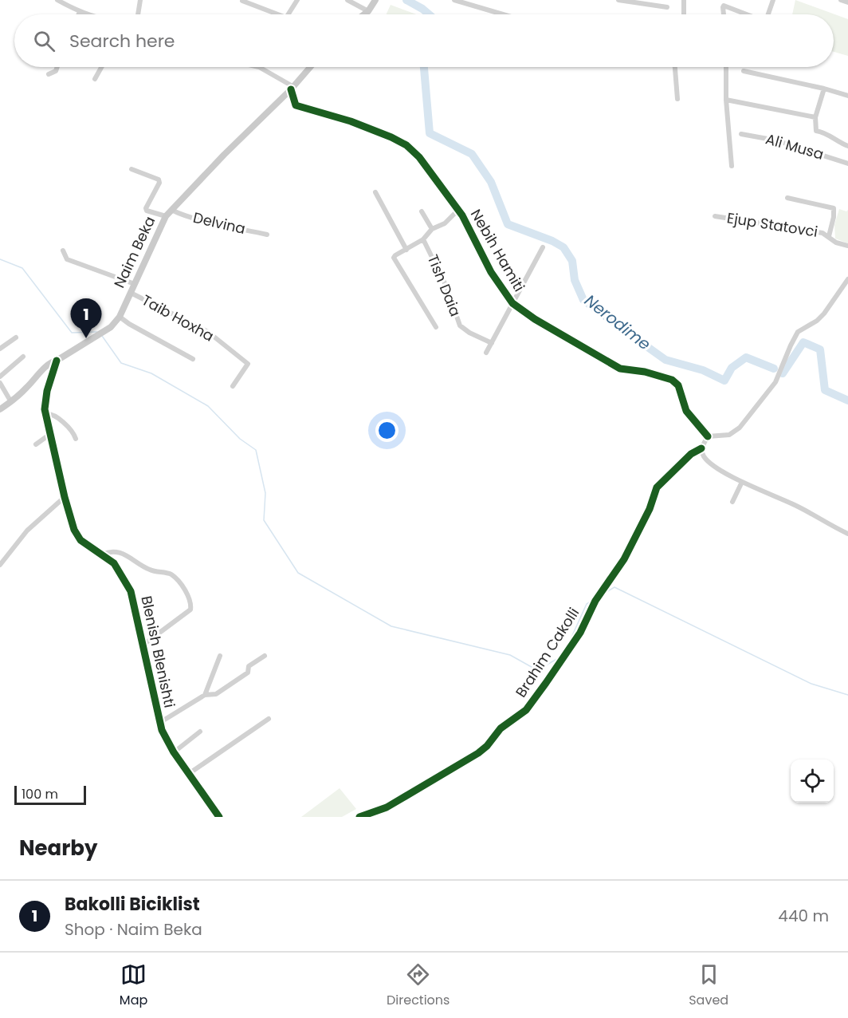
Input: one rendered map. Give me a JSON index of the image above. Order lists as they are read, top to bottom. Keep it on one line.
{"streets":{"street":["Ali Musa","Delvina","Ejup Statovci","Nebih Hamiti","Naim Beka","Tish Daia","Taib Hoxha","Blenish Blenishti","Brahim Cakolli"]},"crossings":[["Delvina","Naim Beka"],["Nebih Hamiti","Naim Beka"],["Naim Beka","Taib Hoxha"],["Naim Beka","Blenish Blenishti"]],"water":["Nerodime"],"scale_bar":"100 m","page":{"search":"Search here","pins":"1","scale":"100 m","heading":"Nearby","list":[{"mark":"1","name":"Bakolli Biciklist","note":"Shop · Naim Beka","value":"440 m"}],"nav":["Map","Directions","Saved"]}}
